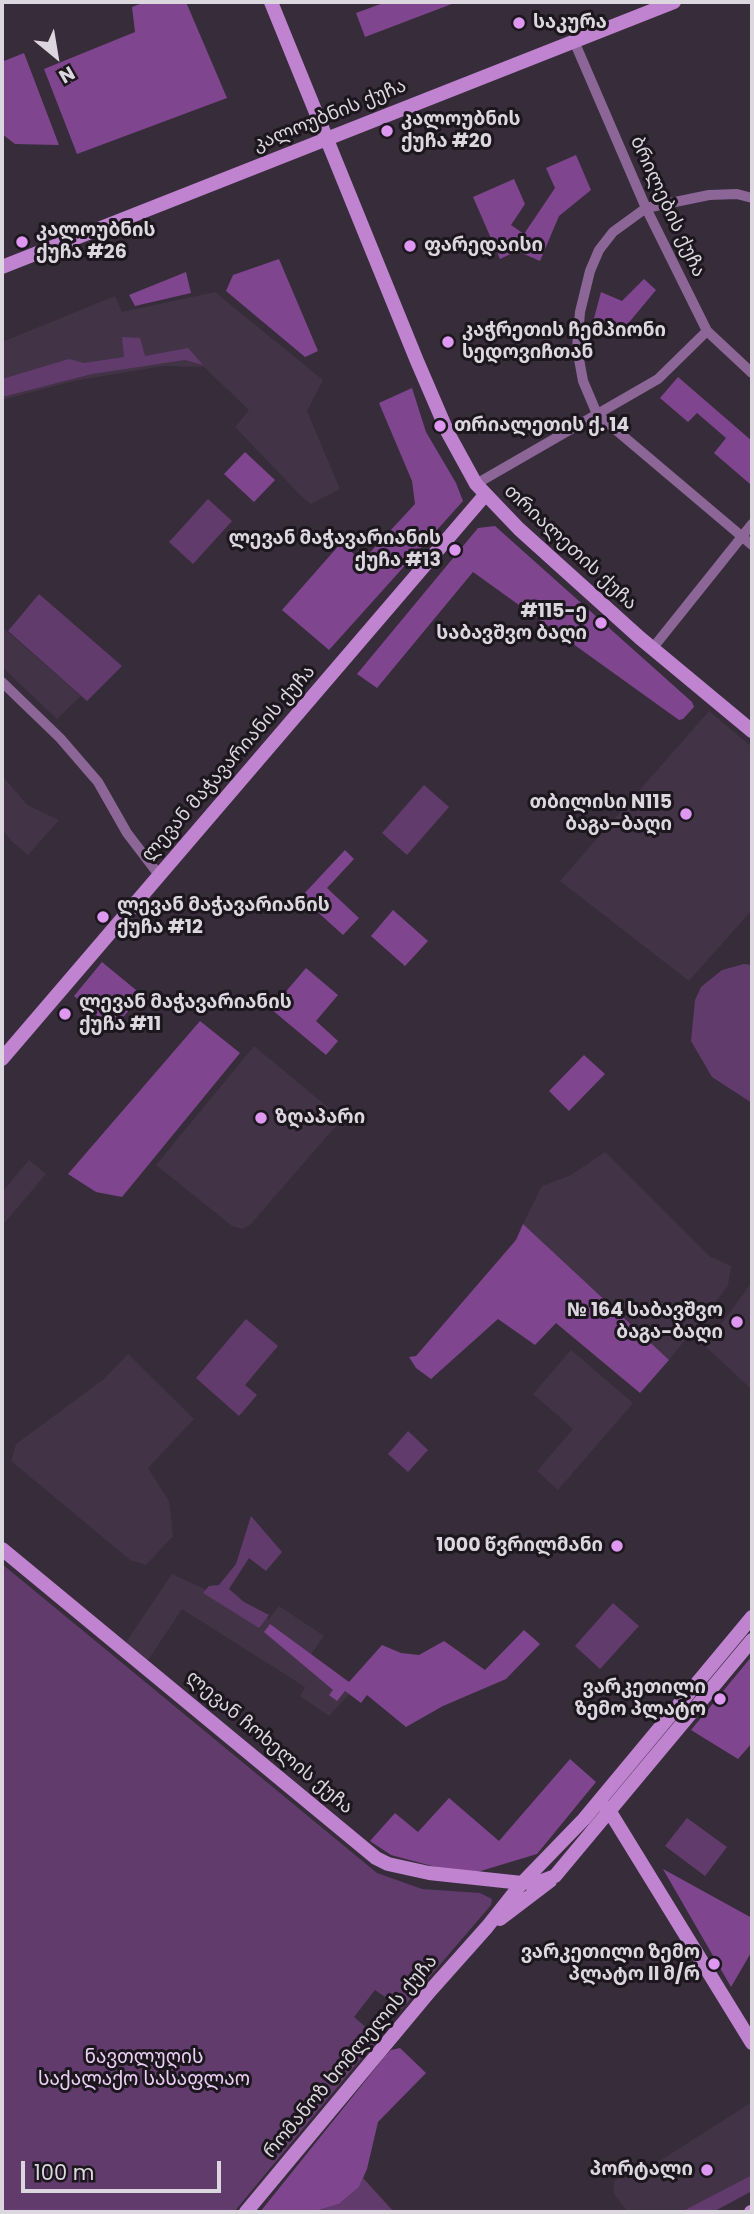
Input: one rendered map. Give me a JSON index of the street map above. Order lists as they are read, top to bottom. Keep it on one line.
{"streets":{"street":["კალოუბნის ქუჩა","ბრილების ქუჩა","თრიალეთის ქუჩა","ლევან მაჭავარიანის ქუჩა","ლევან ჩოხელის ქუჩა","რომანოზ ხომლელის ქუჩა"]},"crossings":[["კალოუბნის ქუჩა","ბრილების ქუჩა"],["კალოუბნის ქუჩა","თრიალეთის ქუჩა"],["ბრილების ქუჩა","ლევან მაჭავარიანის ქუჩა"],["თრიალეთის ქუჩა","ლევან მაჭავარიანის ქუჩა"],["ლევან ჩოხელის ქუჩა","რომანოზ ხომლელის ქუჩა"]],"parks":["ნავთლუღის საქალაქო სასაფლაო"],"places":["საკურა","კალოუბნის ქუჩა #20","კალოუბნის ქუჩა #26","ფარედაისი","კაჭრეთის ჩემპიონი სედოვიჩთან","თრიალეთის ქ. 14","ლევან მაჭავარიანის ქუჩა #13","#115-ე საბავშვო ბაღი","თბილისი N115 ბაგა-ბაღი","ლევან მაჭავარიანის ქუჩა #12","ლევან მაჭავარიანის ქუჩა #11","ზღაპარი","№ 164 საბავშვო ბაგა-ბაღი","1000 წვრილმანი","ვარკეთილი ზემო პლატო","ვარკეთილი ზემო პლატო II მ/რ","პორტალი"],"scale_bar":"100 m","north":"bottom right"}
